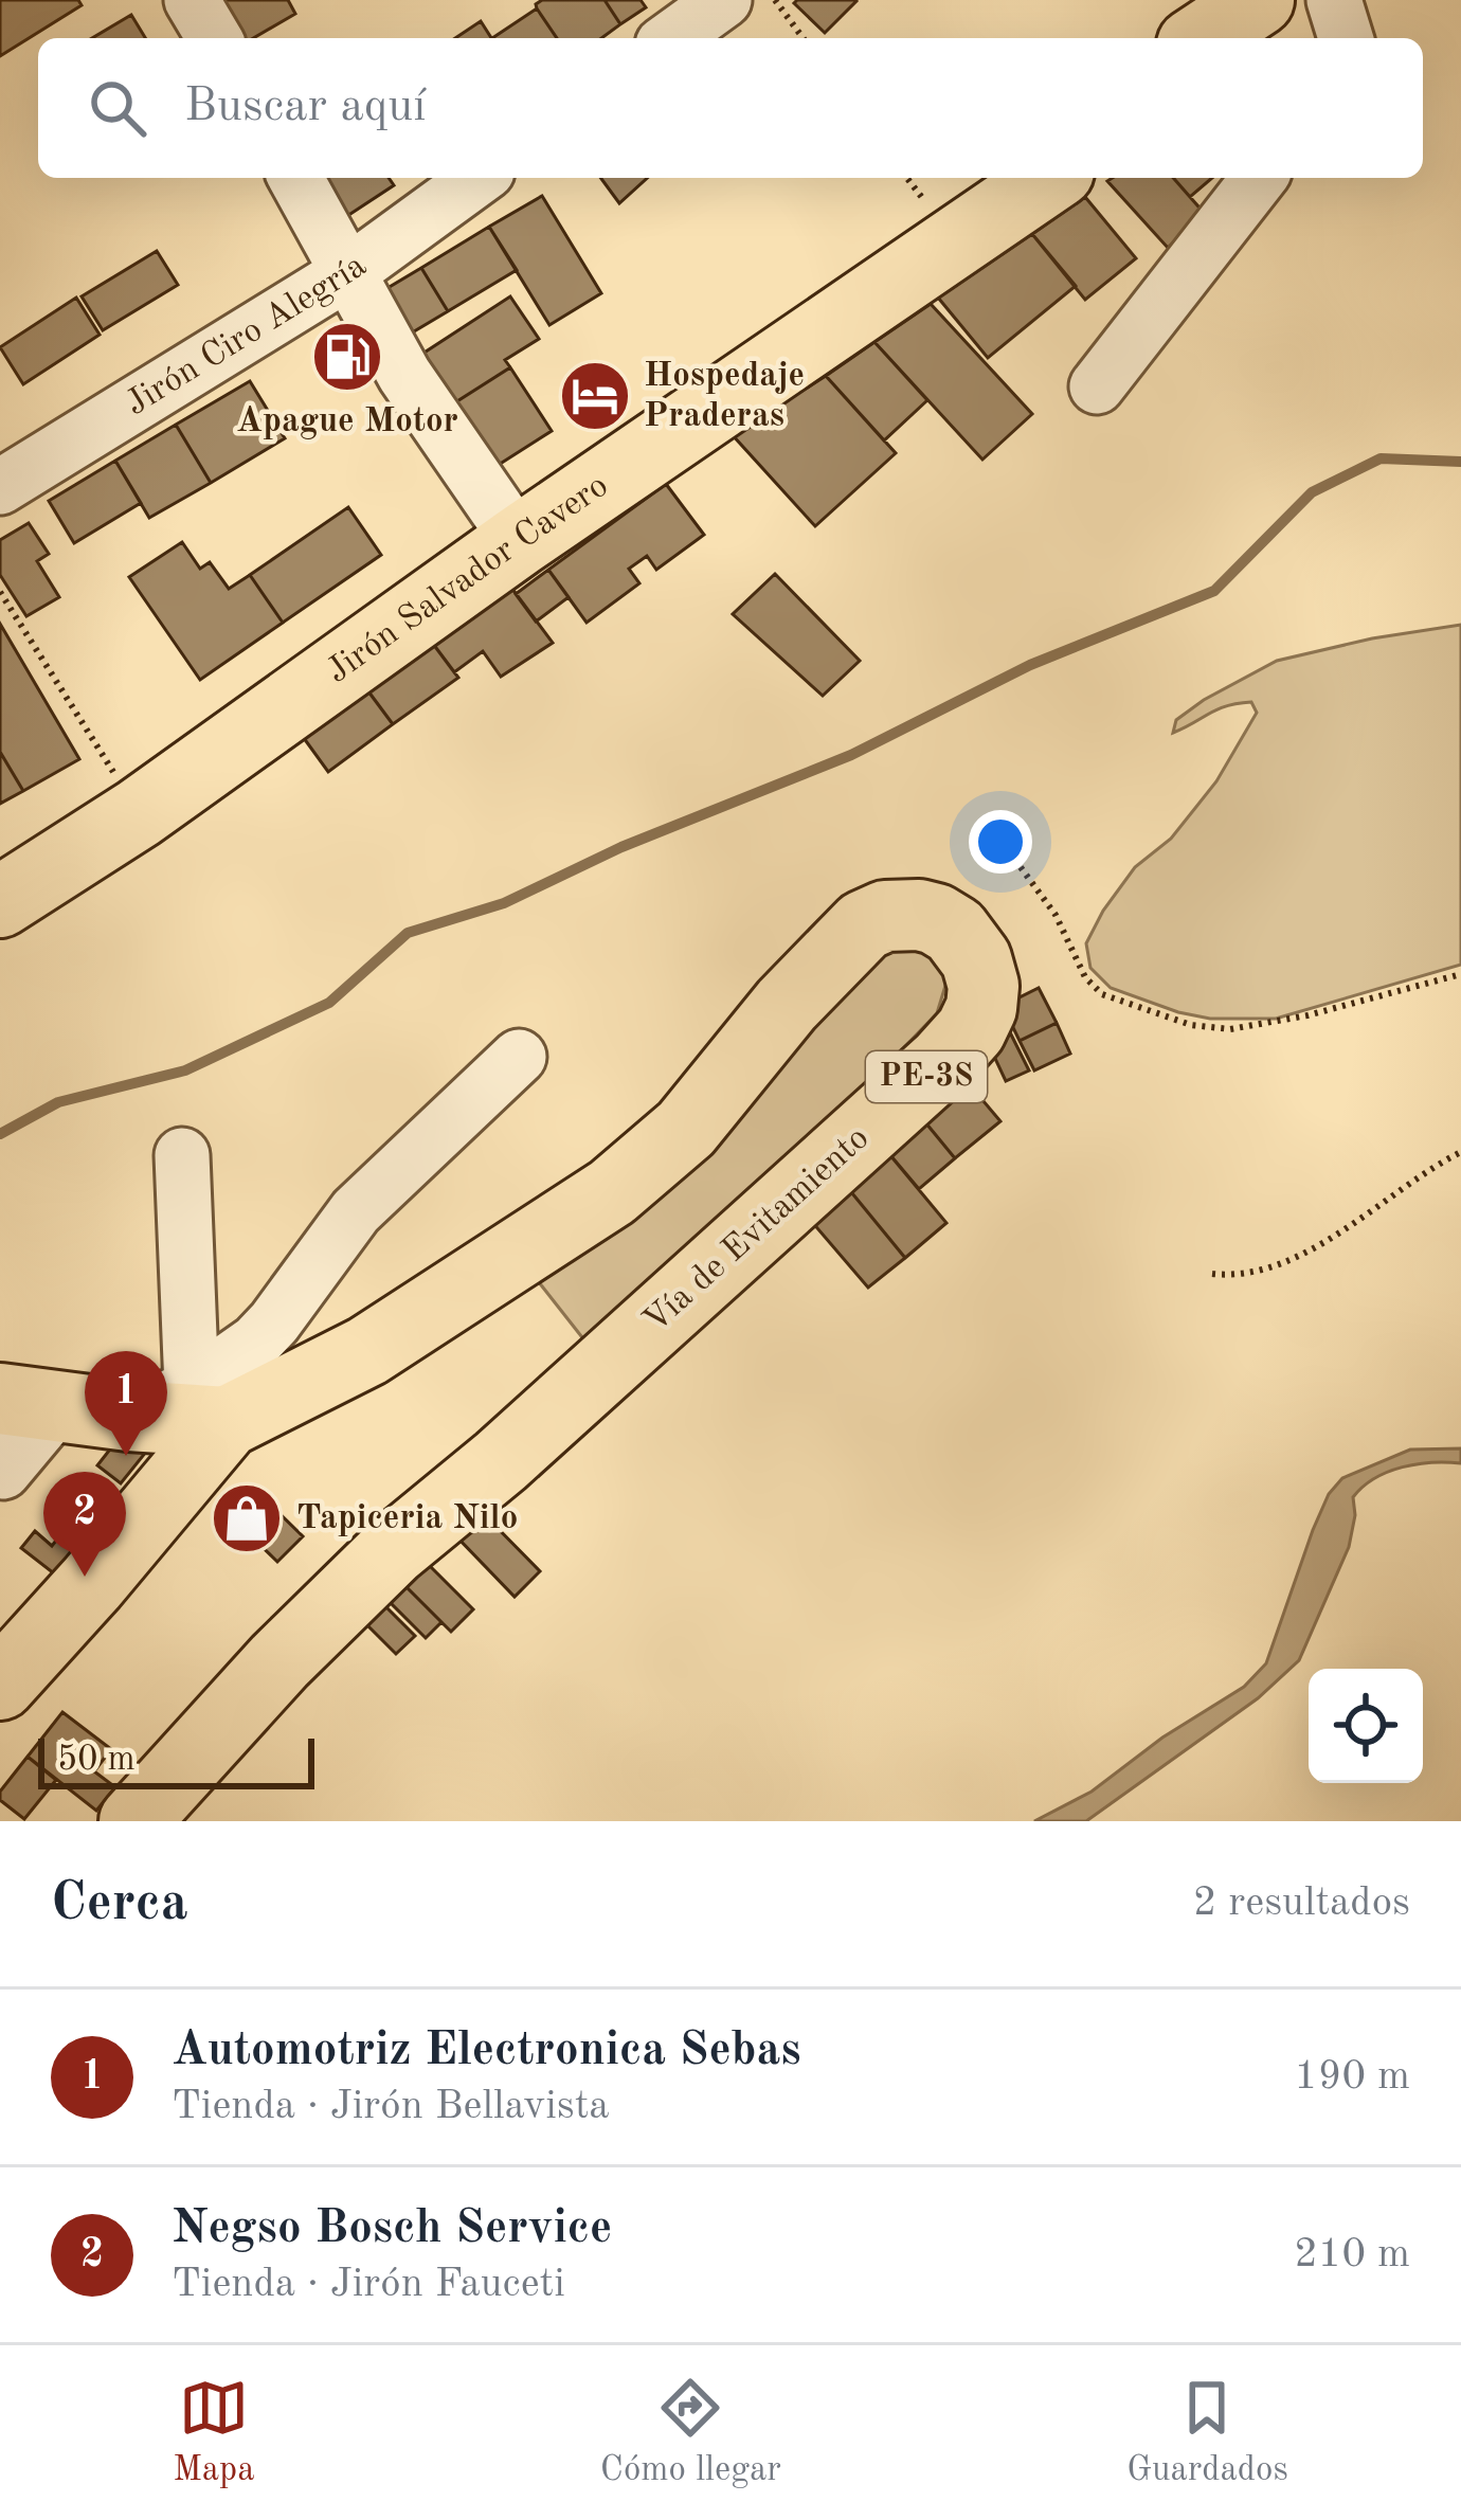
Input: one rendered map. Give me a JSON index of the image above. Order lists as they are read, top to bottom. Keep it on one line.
{"streets":{"highway":["Jirón Salvador Cavero","PE-3S","Vía de Evitamiento"],"street":["Jirón Ciro Alegría"]},"crossings":[["PE-3S","Vía de Evitamiento"]],"places":{"fuel station":["Apague Motor"],"hotel":["Hospedaje Praderas"],"shop":["Tapiceria Nilo"]},"scale_bar":"50 m","page":{"search":"Buscar aquí","pins":["1","2"],"scale":"50 m","heading":["Cerca","2 resultados"],"list":[{"mark":"1","name":"Automotriz Electronica Sebas","note":"Tienda · Jirón Bellavista","value":"190 m"},{"mark":"2","name":"Negso Bosch Service","note":"Tienda · Jirón Fauceti","value":"210 m"}],"nav":["Mapa","Cómo llegar","Guardados"]}}
